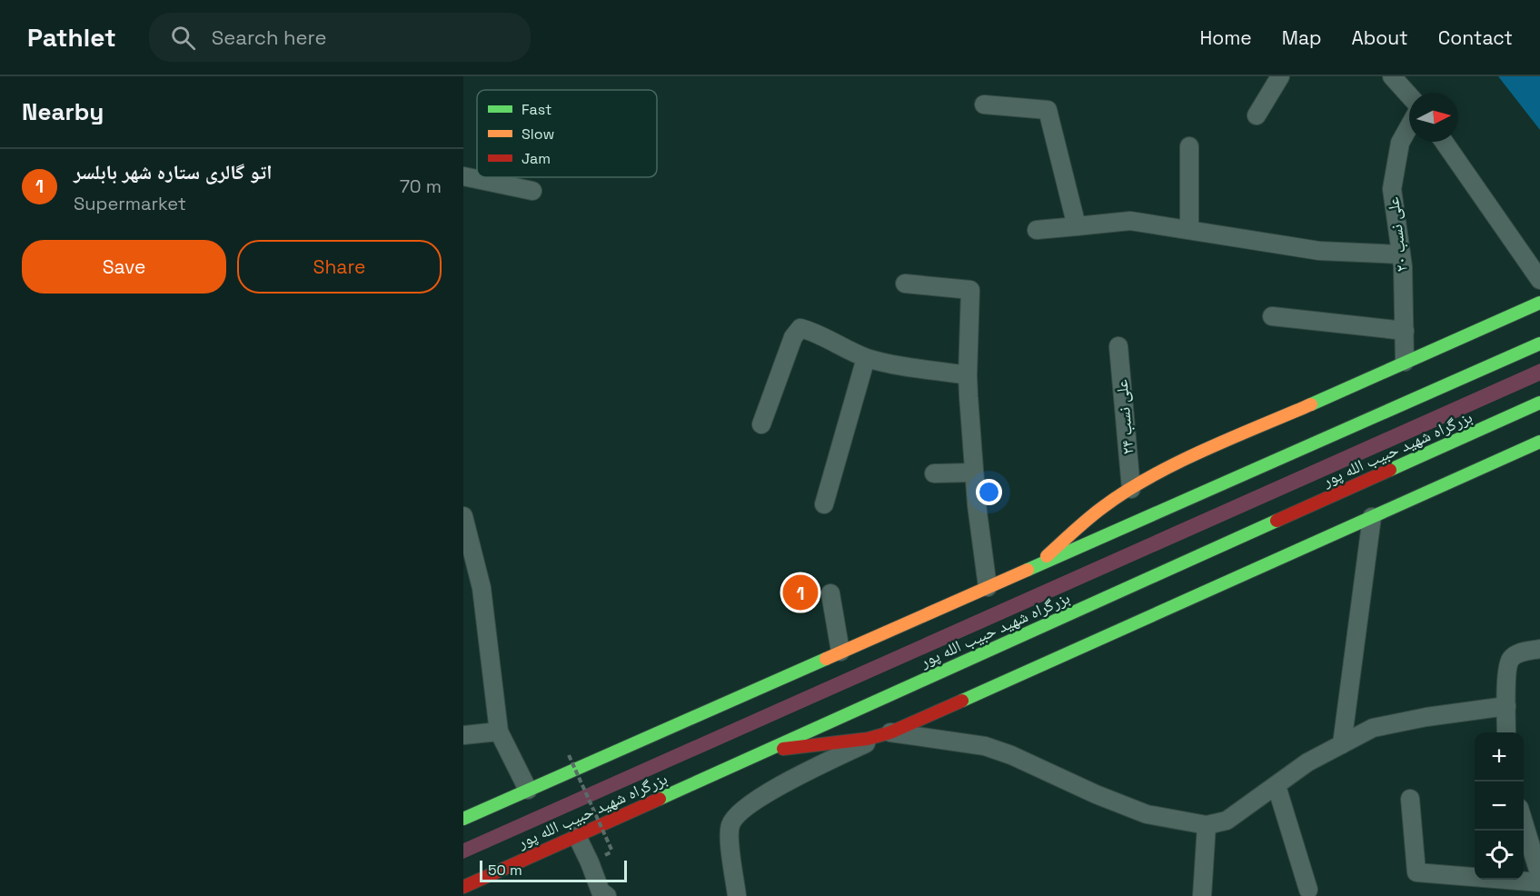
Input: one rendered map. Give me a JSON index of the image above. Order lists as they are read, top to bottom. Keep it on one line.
{"streets":{"main road":["بزرگراه شهید حبیب الله پور"],"street":["علی نسب ۲۰","علی نسب ۲۴"]},"legend":["Fast","Slow","Jam"],"scale_bar":"50 m","north":"right","page":{"header":"Pathlet","search":"Search here","nav":["Home","Map","About","Contact"],"heading":"Nearby","list":[{"mark":"1","name":"اتو گالری ستاره شهر بابلسر","note":"Supermarket","value":"70 m"}],"buttons":["Save","Share"],"pins":"1","map_buttons":["+","−"],"scale":"50 m"}}
